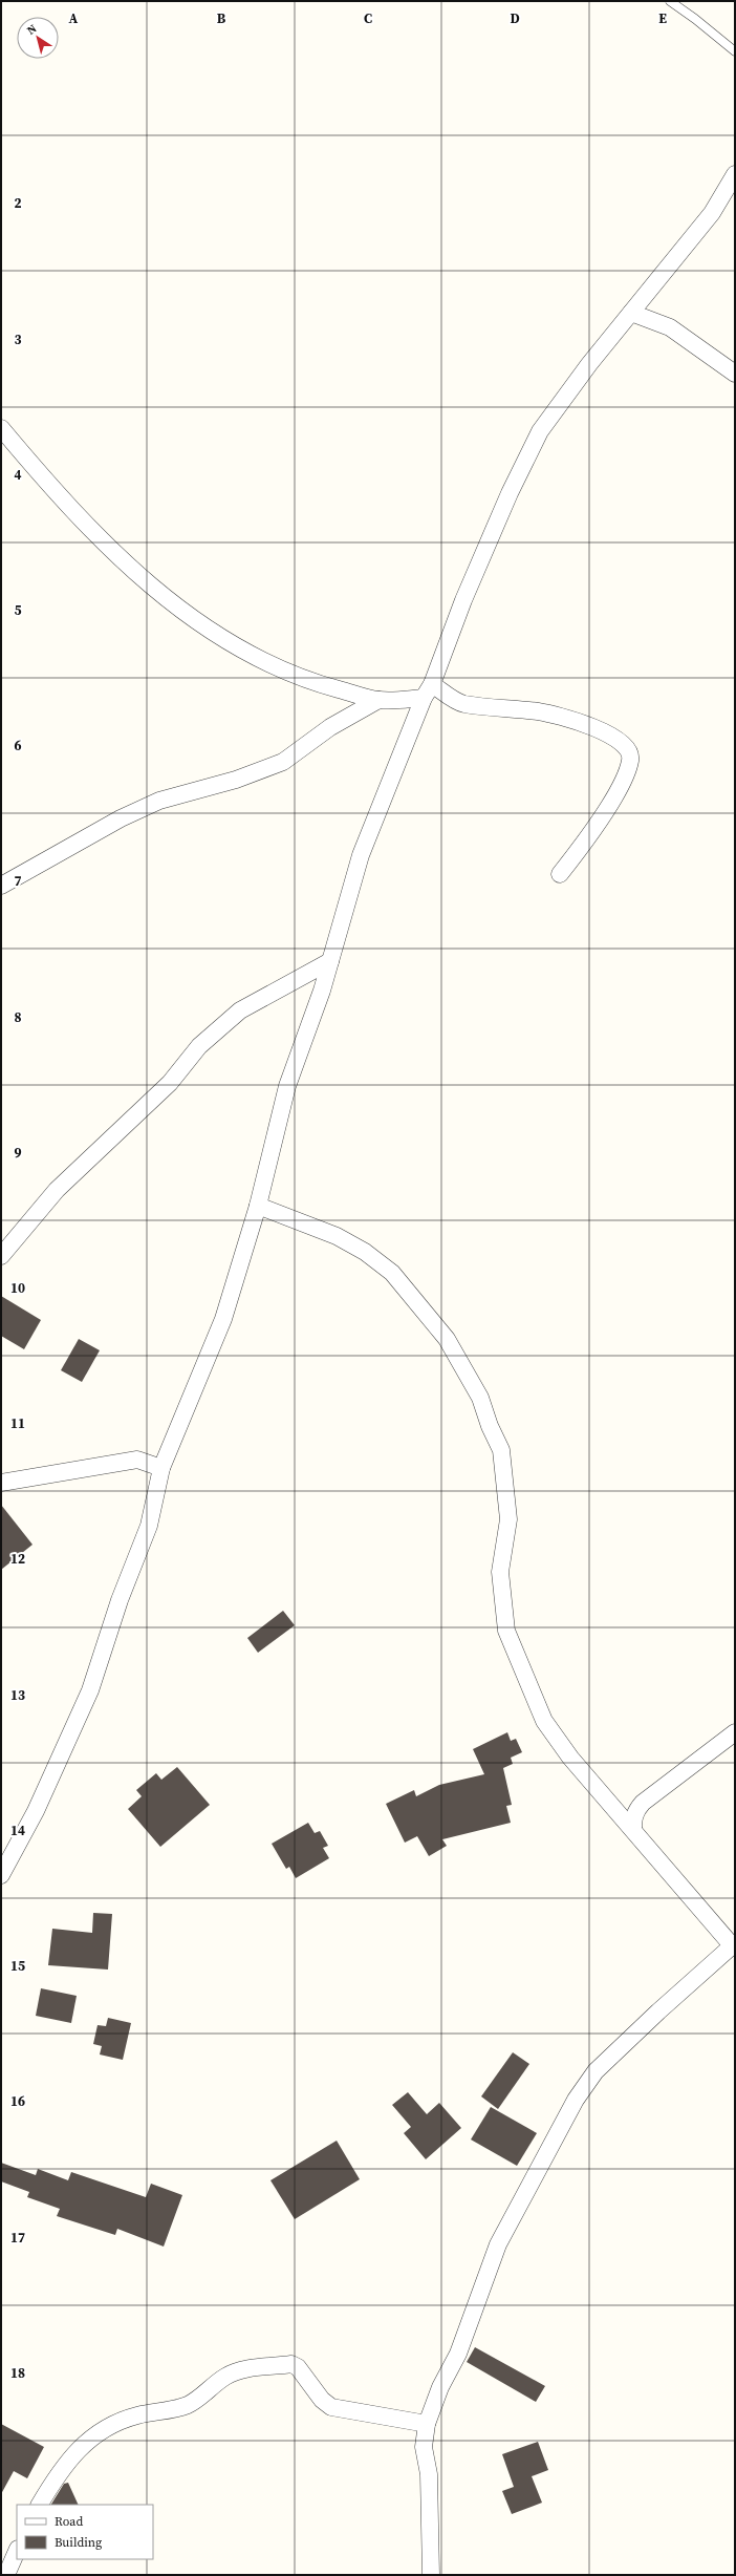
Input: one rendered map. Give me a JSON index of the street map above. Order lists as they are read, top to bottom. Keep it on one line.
{"legend":["Road","Building"],"north":"top left","grid":{"columns":["A","B","C","D","E"],"rows":["2","3","4","5","6","7","8","9","10","11","12","13","14","15","16","17","18"]}}
